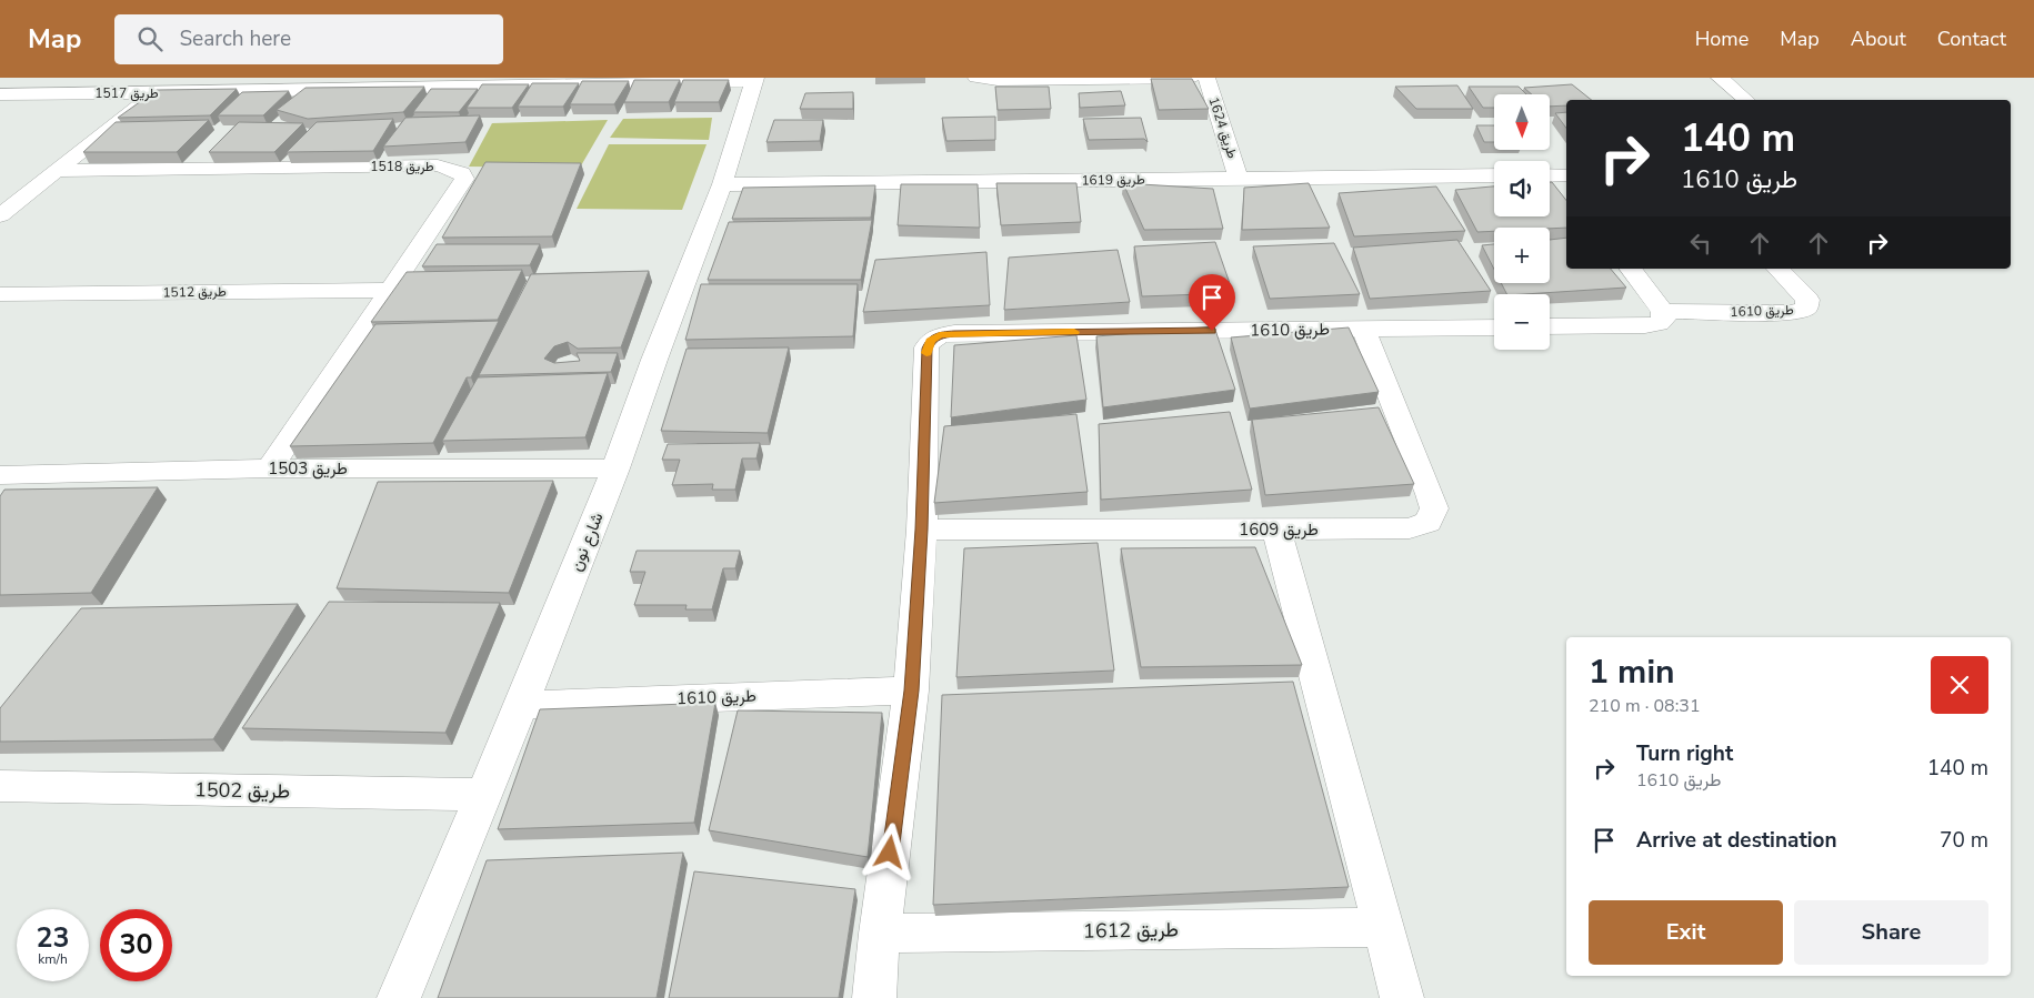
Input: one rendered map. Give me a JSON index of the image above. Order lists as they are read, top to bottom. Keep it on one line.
{"streets":{"street":["طريق 1517","طريق 1624","طريق 1518","طريق 1619","طريق 1512","طريق 1610","طريق 1503","طريق 1609","شارع نون","طريق 1502","طريق 1612"]},"crossings":[["طريق 1517","شارع نون"],["طريق 1624","طريق 1619"],["طريق 1518","طريق 1512"],["طريق 1518","طريق 1503"],["طريق 1619","شارع نون"],["طريق 1610","طريق 1609"],["طريق 1610","شارع نون"],["طريق 1610","طريق 1612"],["طريق 1503","شارع نون"],["شارع نون","طريق 1502"]],"north":"bottom","page":{"header":"Map","search":"Search here","nav":["Home","Map","About","Contact"],"map_buttons":["+","−"],"turn":["140 m","طريق 1610"],"heading":["1 min","210 m · 08:31"],"list":[{"name":"Turn right","note":"طريق 1610","value":"140 m"},{"name":"Arrive at destination","value":"70 m"}],"buttons":["Exit","Share"],"speed":"23 km/h","limit":"30"}}
